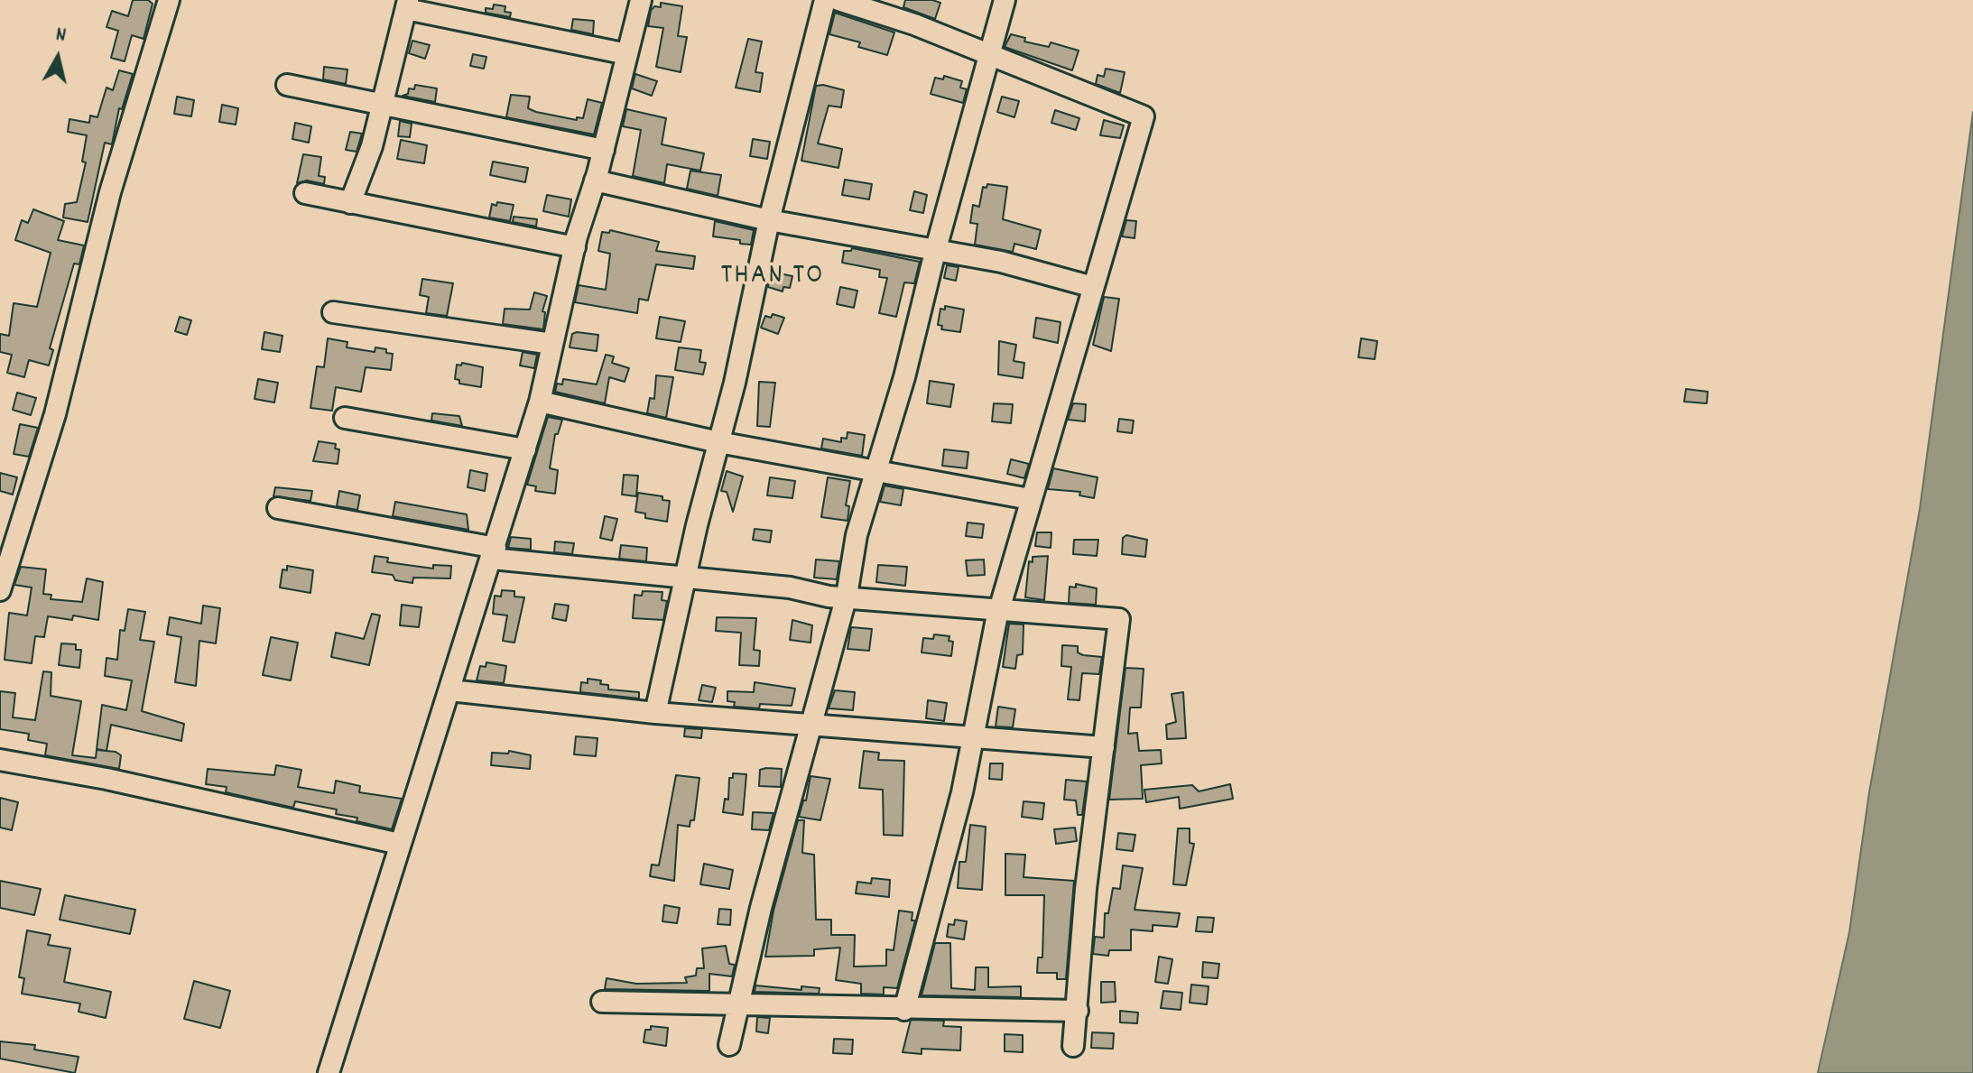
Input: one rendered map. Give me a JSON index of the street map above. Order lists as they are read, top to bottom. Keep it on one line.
{"districts":["THAN TO"],"north":"top"}
